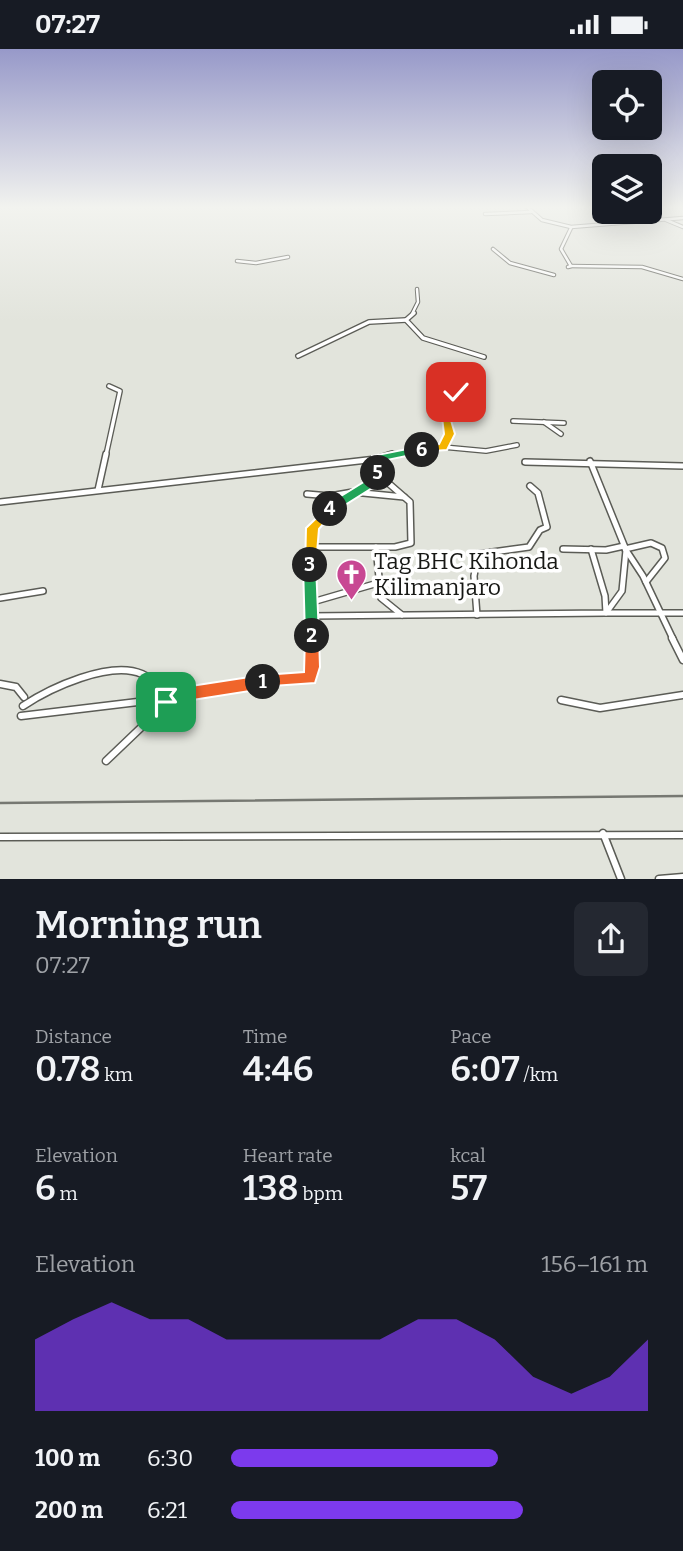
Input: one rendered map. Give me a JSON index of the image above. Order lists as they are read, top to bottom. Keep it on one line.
{"places":{"church":["Tag BHC Kihonda Kilimanjaro"]},"page":{"status":"07:27","pins":["6","5","4","3","2","1"],"heading":["Morning run","07:27"],"stats":[["Distance","0.78 km"],["Time","4:46"],["Pace","6:07 /km"],["Elevation","6 m"],["Heart rate","138 bpm"],["kcal","57"]],"chart":["Elevation","156–161 m"],"list":[{"name":"100 m","note":"6:30"},{"name":"200 m","note":"6:21"}]}}
